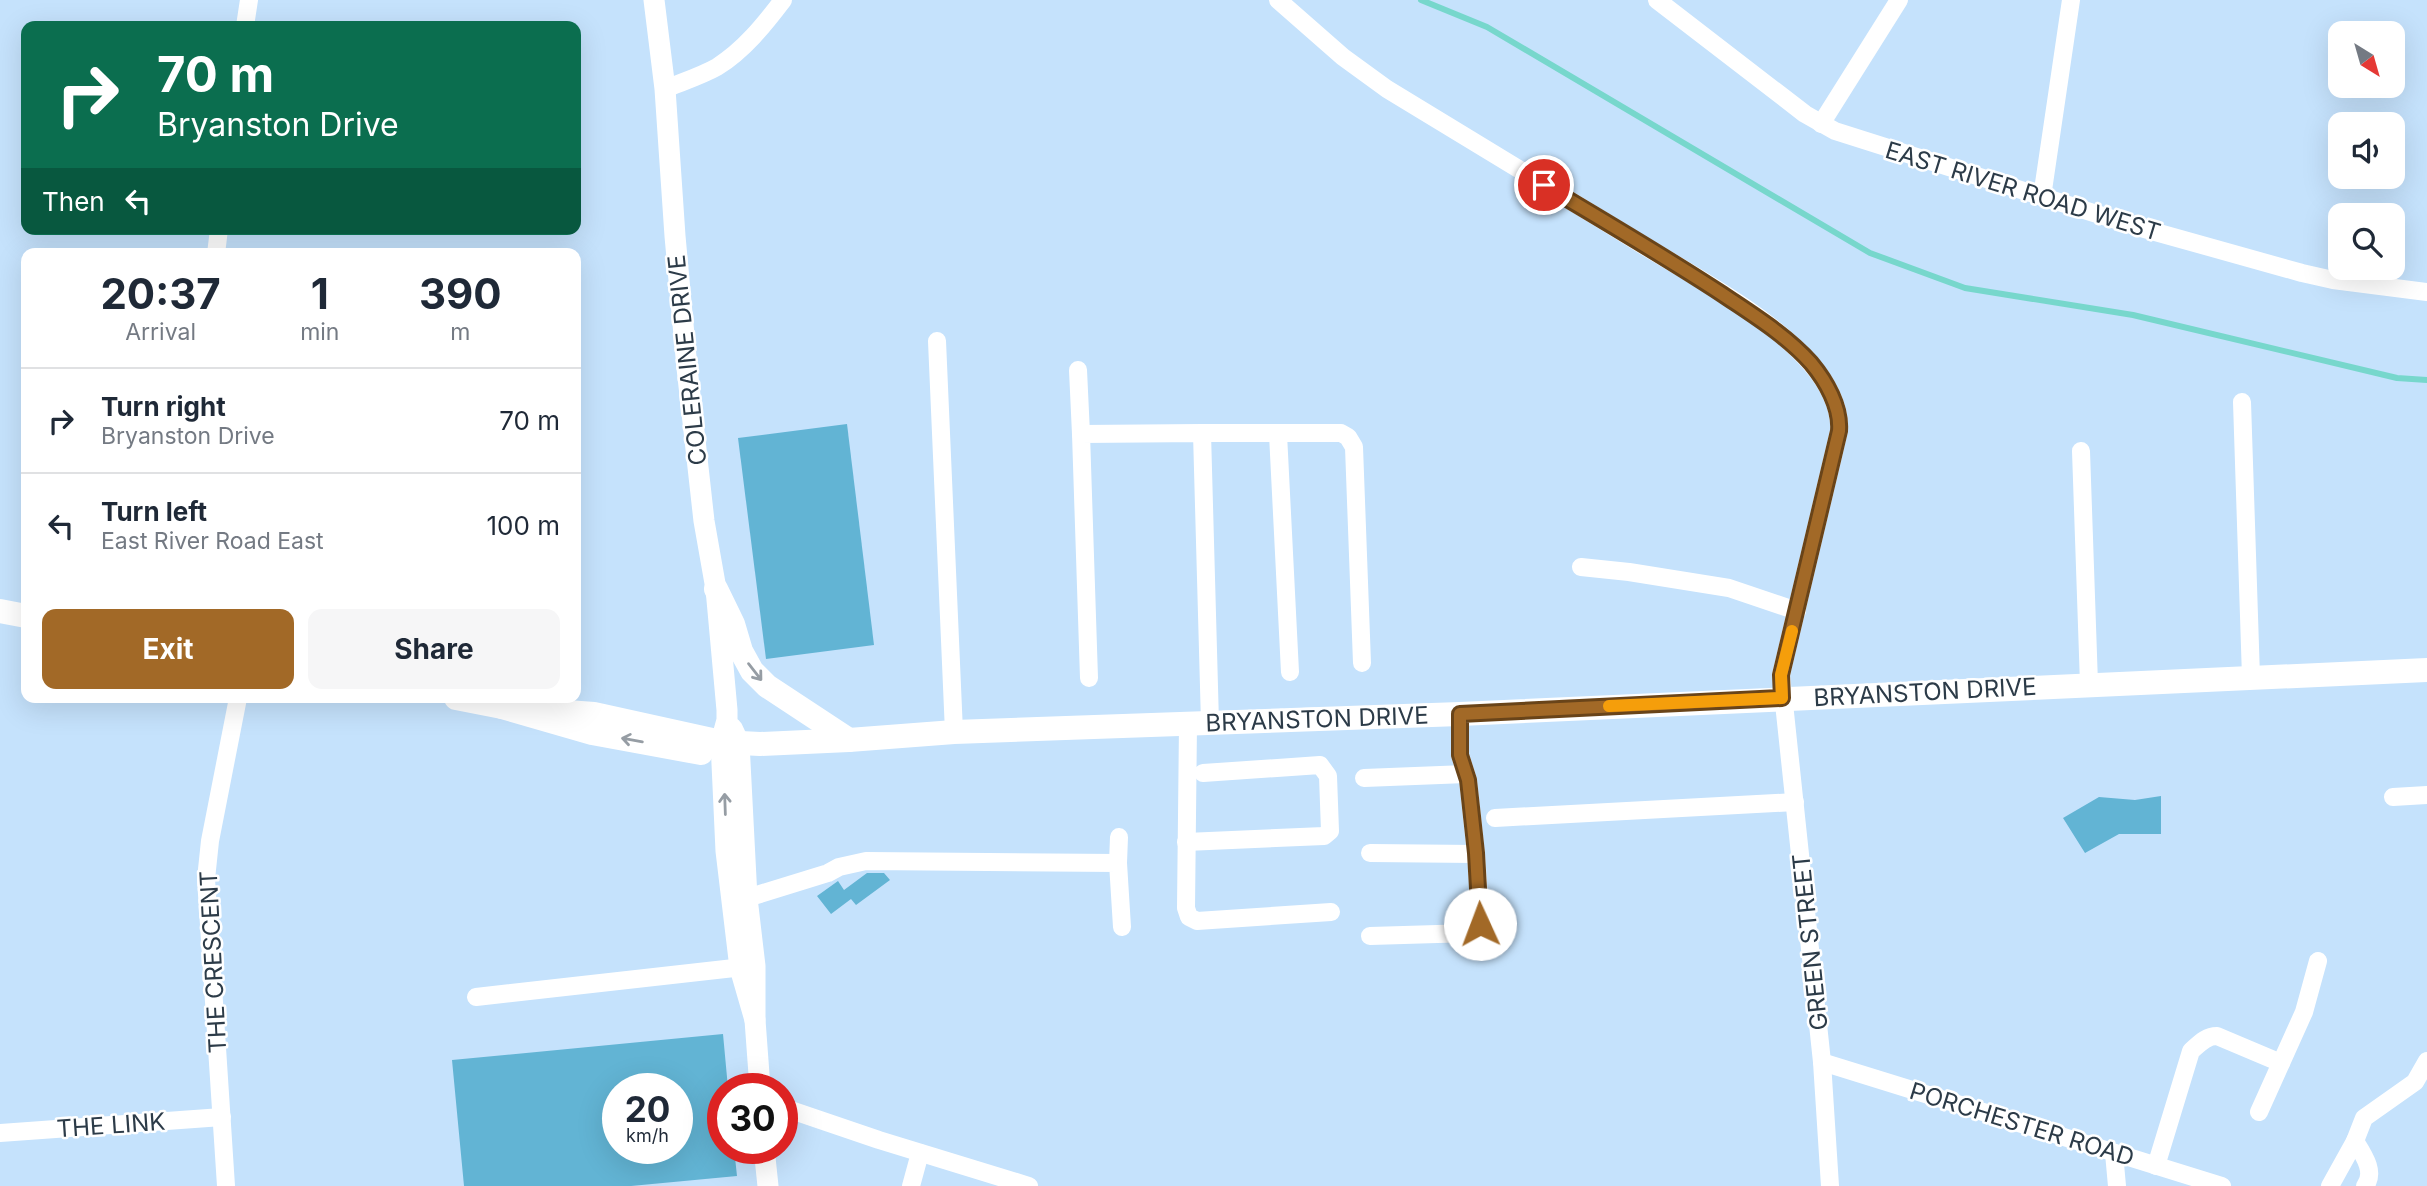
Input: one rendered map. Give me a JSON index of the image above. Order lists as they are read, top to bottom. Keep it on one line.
{"streets":{"main road":["BRYANSTON DRIVE"],"street":["EAST RIVER ROAD WEST","COLERAINE DRIVE","GREEN STREET","THE CRESCENT","PORCHESTER ROAD","THE LINK"]},"crossings":[["COLERAINE DRIVE","BRYANSTON DRIVE"],["BRYANSTON DRIVE","GREEN STREET"],["GREEN STREET","PORCHESTER ROAD"],["THE CRESCENT","THE LINK"]],"north":"bottom right","page":{"turn":["70 m","Bryanston Drive"],"then":"Then","eta":["20:37","Arrival","1","min","390","m"],"list":[{"name":"Turn right","note":"Bryanston Drive","value":"70 m"},{"name":"Turn left","note":"East River Road East","value":"100 m"}],"buttons":["Exit","Share"],"speed":"20 km/h","limit":"30"}}
